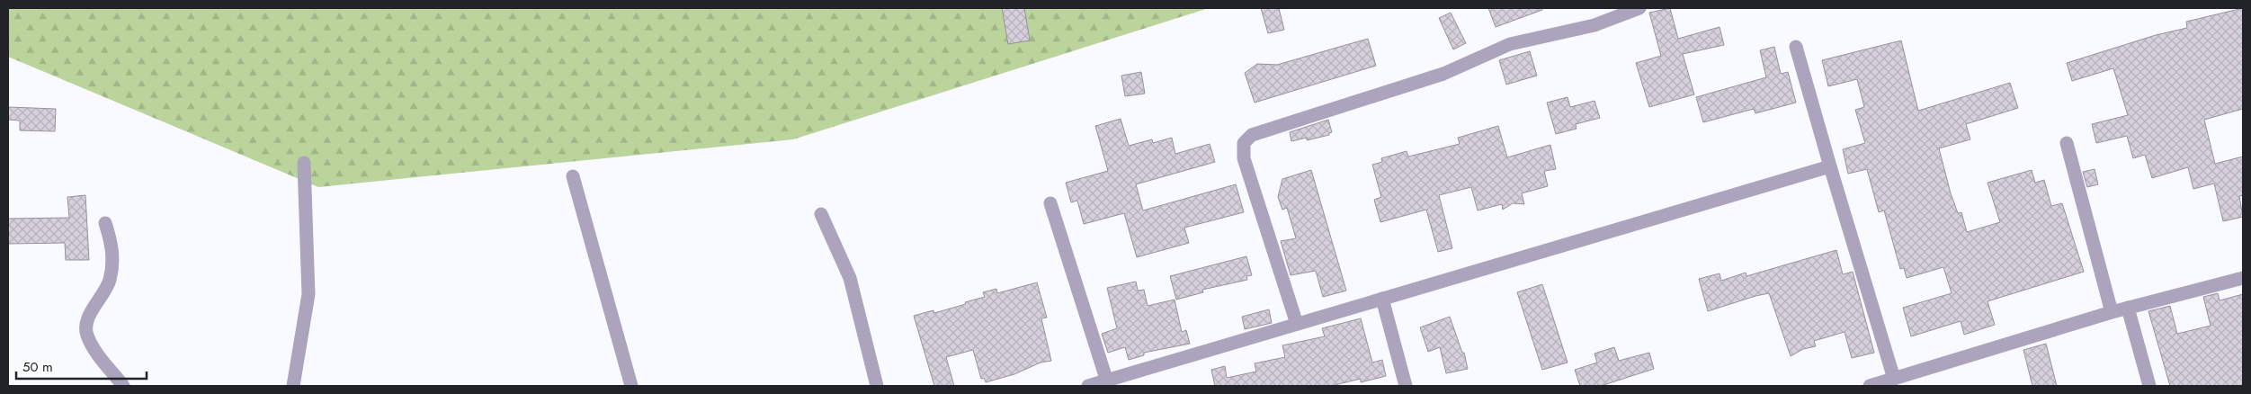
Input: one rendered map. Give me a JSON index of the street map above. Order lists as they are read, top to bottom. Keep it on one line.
{"scale_bar":"50 m"}
